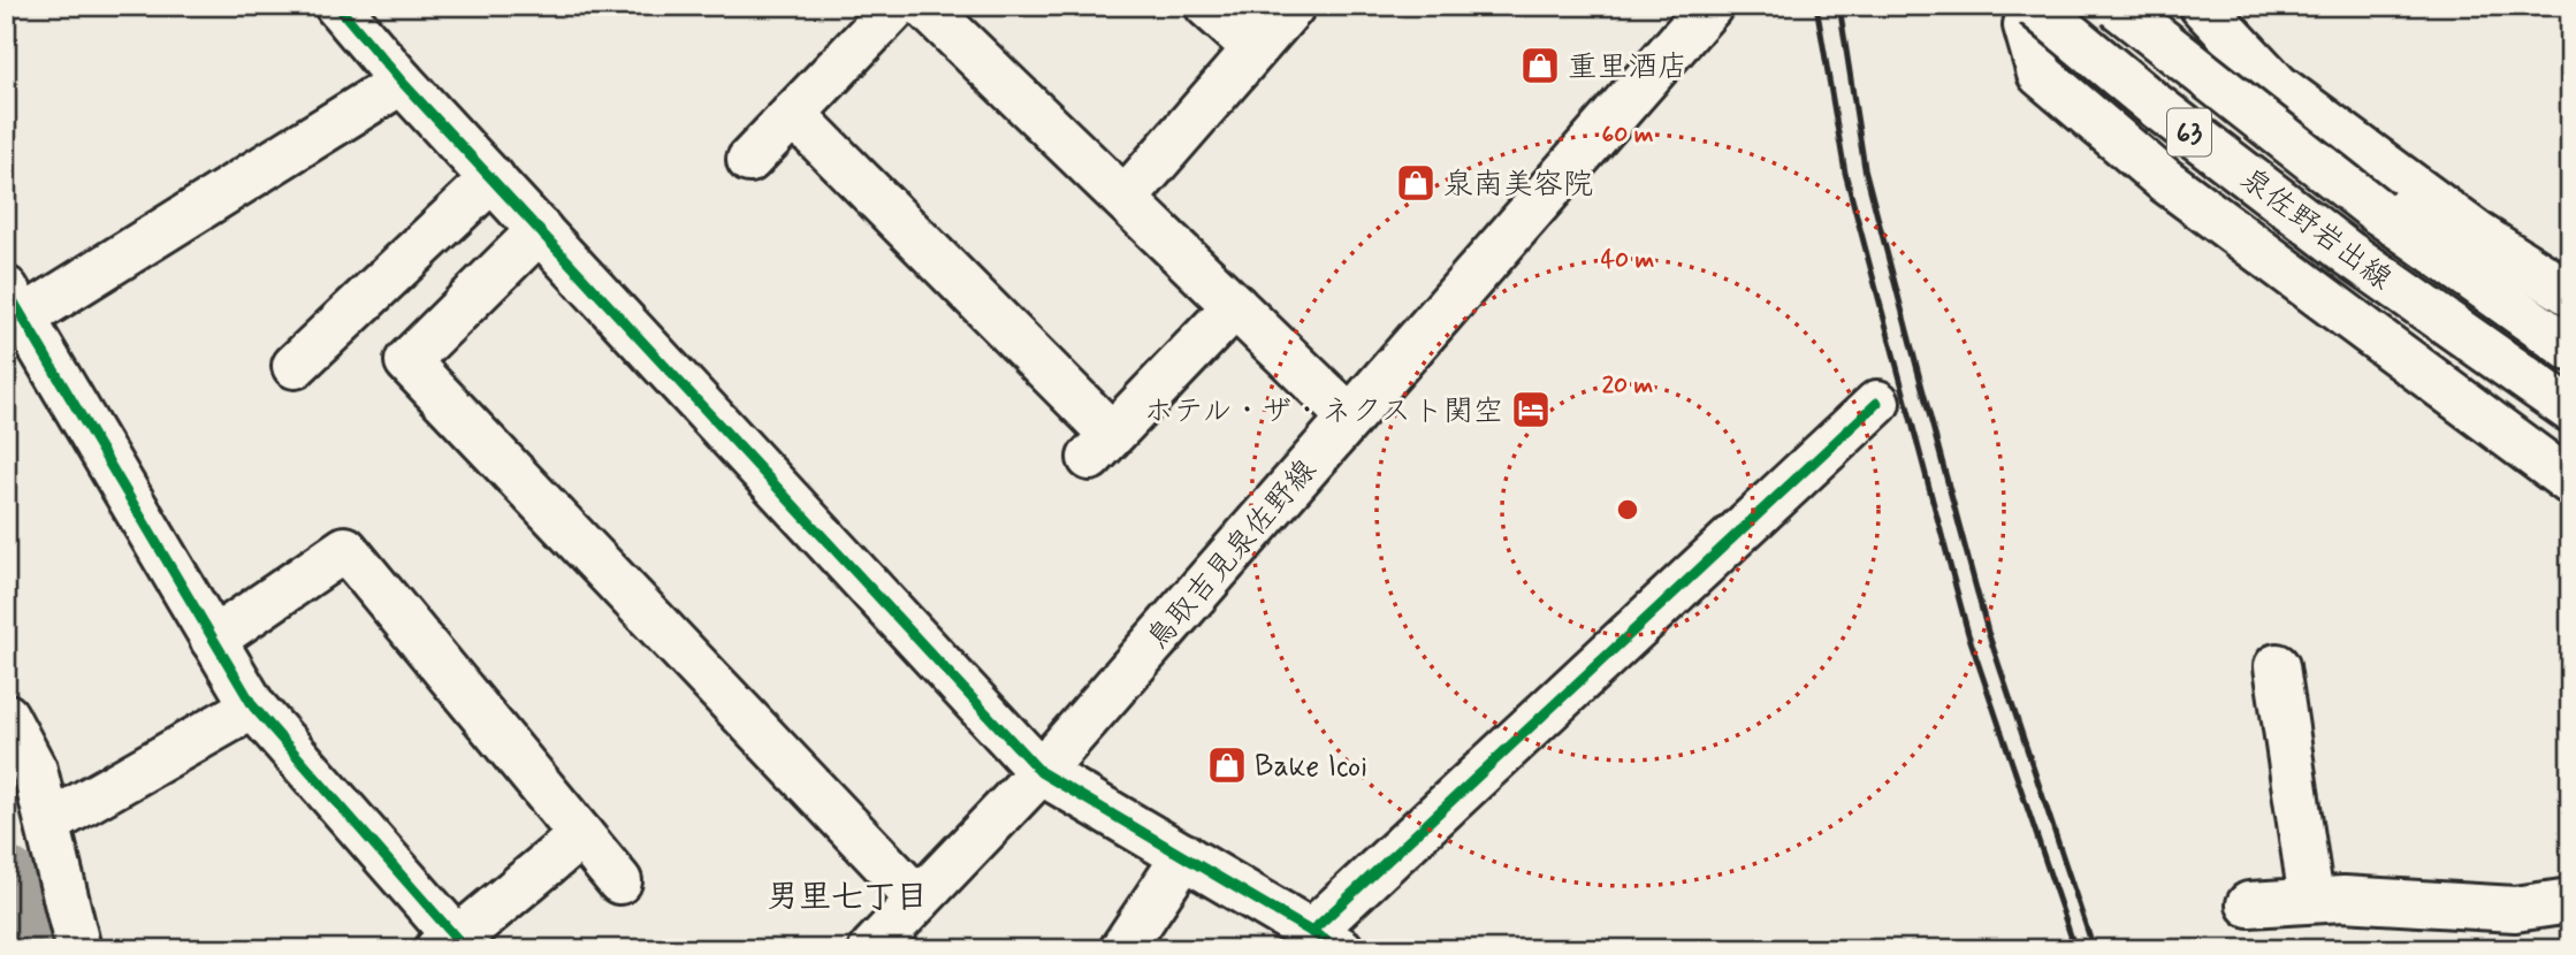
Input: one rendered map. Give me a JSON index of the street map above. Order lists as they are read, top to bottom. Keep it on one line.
{"streets":{"street":["63","泉佐野岩出線","鳥取吉見泉佐野線"]},"districts":["男里七丁目"],"places":{"shop":["重里酒店","泉南美容院","Bake Icoi"],"hotel":["ホテル・ザ・ネクスト関空"]},"rings":["60 m","40 m","20 m"]}
